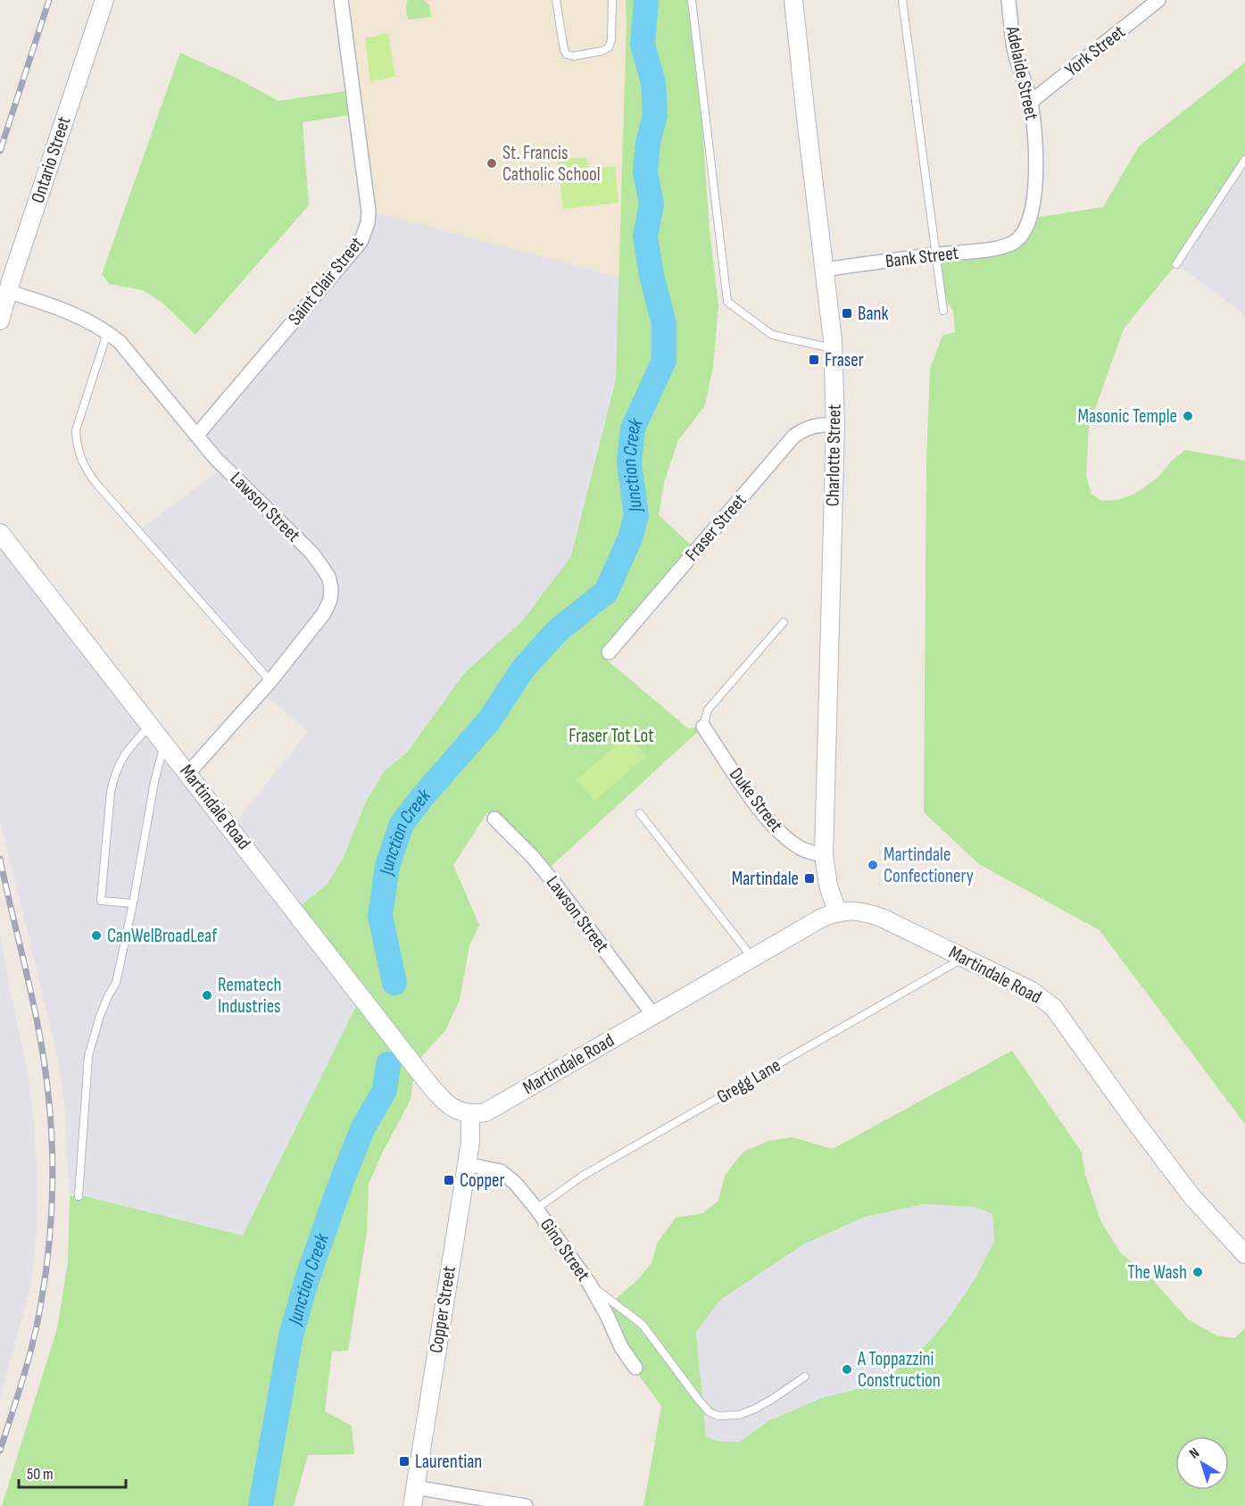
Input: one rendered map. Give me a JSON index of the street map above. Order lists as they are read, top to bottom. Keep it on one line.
{"streets":{"street":["York Street","Adelaide Street","Ontario Street","Bank Street","Saint Clair Street","Charlotte Street","Lawson Street","Fraser Street","Duke Street","Martindale Road","Gino Street","Copper Street"],"lane":["Gregg Lane"]},"crossings":[["York Street","Adelaide Street"],["Adelaide Street","Bank Street"],["Ontario Street","Lawson Street"],["Bank Street","Charlotte Street"],["Saint Clair Street","Lawson Street"],["Charlotte Street","Fraser Street"],["Charlotte Street","Duke Street"],["Charlotte Street","Martindale Road"],["Lawson Street","Martindale Road"],["Martindale Road","Gregg Lane"],["Martindale Road","Copper Street"],["Gregg Lane","Gino Street"],["Gino Street","Copper Street"]],"water":["Junction Creek"],"parks":["Fraser Tot Lot"],"places":{"other":["St. Francis Catholic School","Masonic Temple","Martindale Confectionery","CanWelBroadLeaf","Rematech Industries","The Wash","A Toppazzini Construction"],"transit":["Bank","Fraser","Martindale","Copper","Laurentian"]},"scale_bar":"50 m","north":"top left"}
